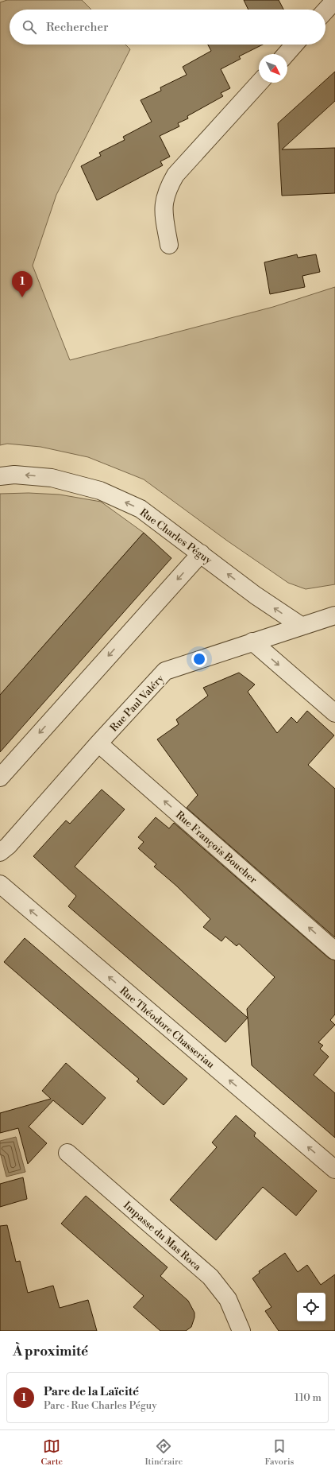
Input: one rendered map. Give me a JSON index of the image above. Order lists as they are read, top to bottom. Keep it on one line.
{"streets":{"street":["Rue Charles Péguy","Rue Paul Valéry","Rue François Boucher","Rue Théodore Chasseriau","Impasse du Mas Roca"]},"crossings":[["Rue Charles Péguy","Rue Paul Valéry"],["Rue Paul Valéry","Rue François Boucher"]],"one_way":["Rue Charles Péguy","Rue François Boucher","Rue Théodore Chasseriau"],"north":"bottom right","page":{"search":"Rechercher","pins":"1","heading":"À proximité","list":[{"mark":"1","name":"Parc de la Laïcité","note":"Parc · Rue Charles Péguy","value":"110 m"}],"nav":["Carte","Itinéraire","Favoris"]}}
